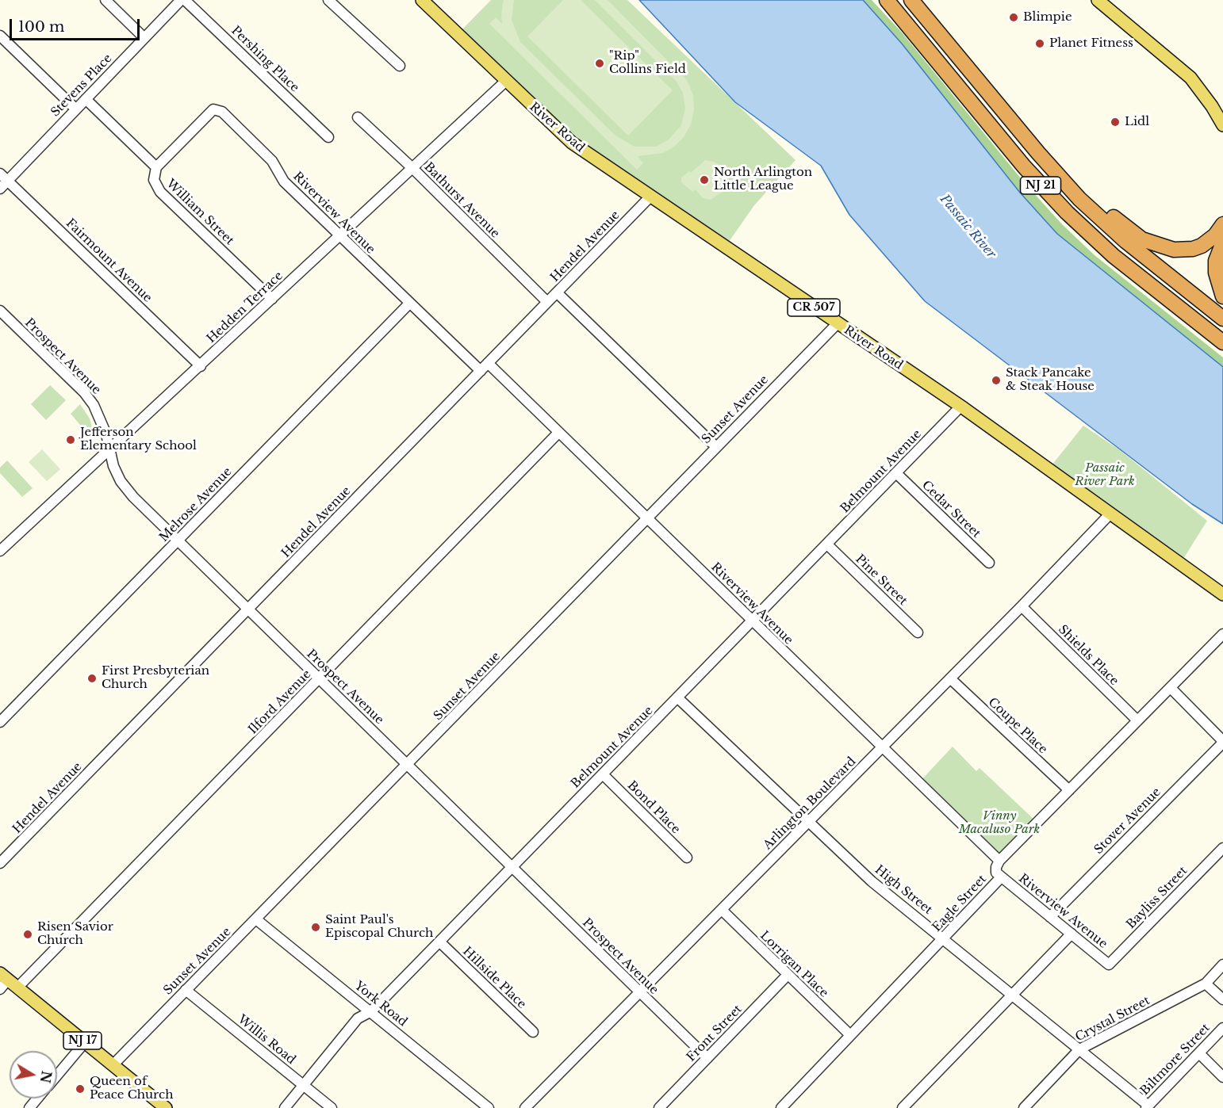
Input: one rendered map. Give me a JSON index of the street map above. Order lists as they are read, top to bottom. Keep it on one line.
{"streets":{"highway":["NJ 21"],"main road":["River Road","CR 507","NJ 17"],"street":["Pershing Place","Stevens Place","Bathurst Avenue","William Street","Riverview Avenue","Hendel Avenue","Fairmount Avenue","Hedden Terrace","Prospect Avenue","Sunset Avenue","Belmount Avenue","Melrose Avenue","Cedar Street","Pine Street","Shields Place","Ilford Avenue","Coupe Place","Arlington Boulevard","Bond Place","Stover Avenue","High Street","Bayliss Street","Eagle Street","Lorrigan Place","Hillside Place","York Road","Crystal Street","Front Street","Willis Road","Biltmore Street"]},"crossings":[["Stevens Place","Fairmount Avenue"],["River Road","Hendel Avenue"],["River Road","Hedden Terrace"],["River Road","Sunset Avenue"],["River Road","Belmount Avenue"],["River Road","Arlington Boulevard"],["Bathurst Avenue","Hendel Avenue"],["Bathurst Avenue","Hedden Terrace"],["William Street","Riverview Avenue"],["William Street","Hedden Terrace"],["Riverview Avenue","Hendel Avenue"],["Riverview Avenue","Hedden Terrace"],["Riverview Avenue","Sunset Avenue"],["Riverview Avenue","Belmount Avenue"],["Riverview Avenue","Melrose Avenue"],["Riverview Avenue","Ilford Avenue"],["Riverview Avenue","Arlington Boulevard"],["Riverview Avenue","Stover Avenue"],["Riverview Avenue","Bayliss Street"],["Riverview Avenue","Eagle Street"],["Hendel Avenue","Prospect Avenue"],["Fairmount Avenue","Hedden Terrace"],["Hedden Terrace","Prospect Avenue"],["Prospect Avenue","Sunset Avenue"],["Prospect Avenue","Belmount Avenue"],["Prospect Avenue","Melrose Avenue"],["Prospect Avenue","Ilford Avenue"],["Prospect Avenue","Arlington Boulevard"],["Prospect Avenue","Front Street"],["Sunset Avenue","York Road"],["Sunset Avenue","Willis Road"],["Sunset Avenue","NJ 17"],["Belmount Avenue","Cedar Street"],["Belmount Avenue","Pine Street"],["Belmount Avenue","Bond Place"],["Belmount Avenue","High Street"],["Belmount Avenue","Hillside Place"],["Belmount Avenue","York Road"],["Belmount Avenue","Willis Road"],["Shields Place","Arlington Boulevard"],["Ilford Avenue","NJ 17"],["Coupe Place","Arlington Boulevard"],["Arlington Boulevard","High Street"],["Arlington Boulevard","Lorrigan Place"],["High Street","Eagle Street"],["High Street","Crystal Street"],["High Street","Biltmore Street"],["Eagle Street","Lorrigan Place"],["Lorrigan Place","Front Street"]],"water":["Passaic River"],"parks":["Passaic River Park","Vinny Macaluso Park"],"places":["Blimpie","Planet Fitness","\"Rip\" Collins Field","Lidl","North Arlington Little League","Stack Pancake & Steak House","Jefferson Elementary School","First Presbyterian Church","Saint Paul's Episcopal Church","Risen Savior Church","Queen of Peace Church"],"scale_bar":"100 m","north":"right"}
